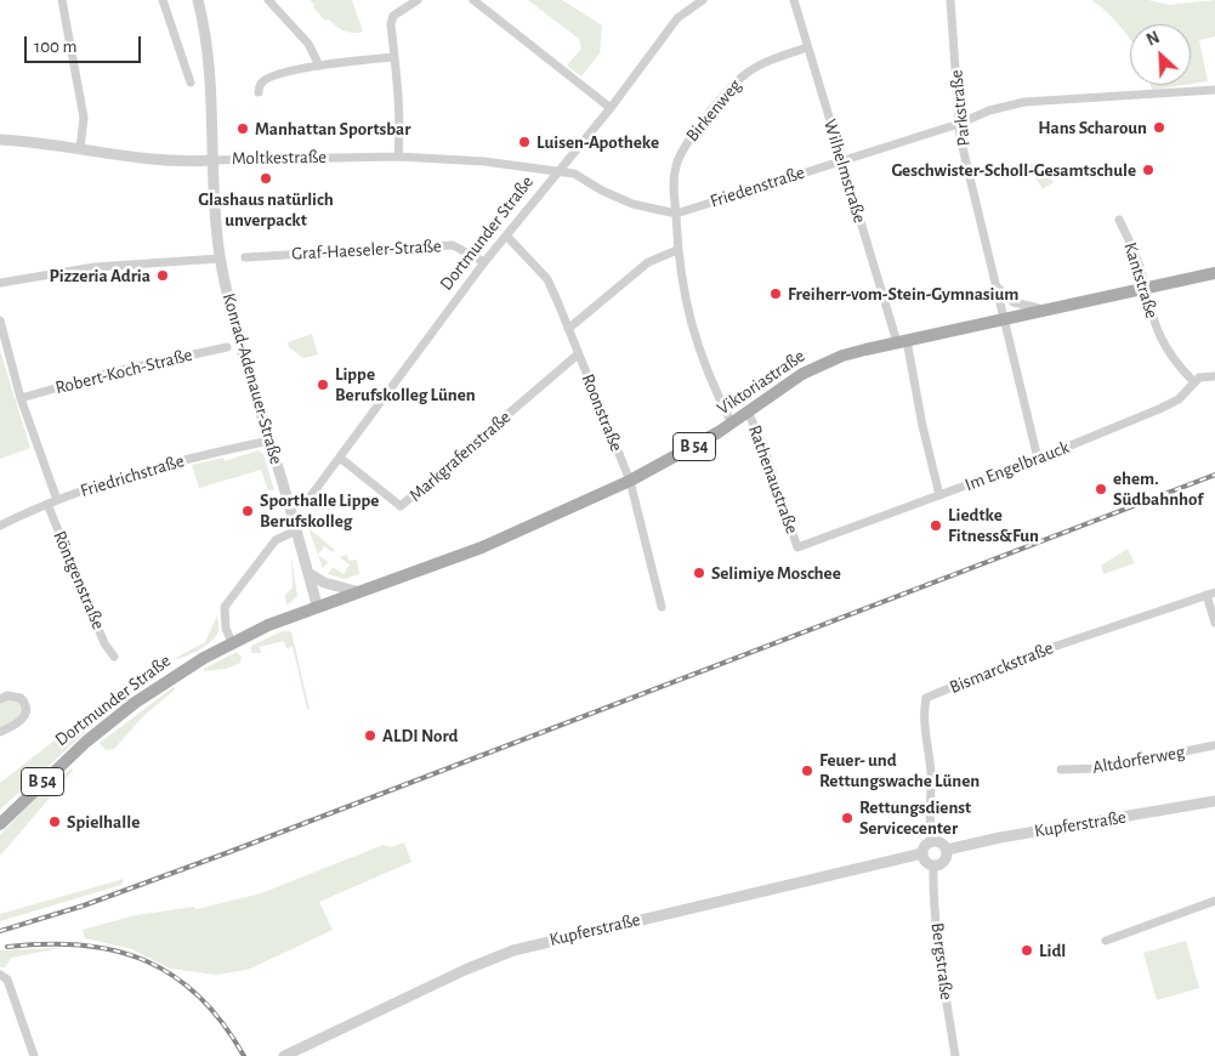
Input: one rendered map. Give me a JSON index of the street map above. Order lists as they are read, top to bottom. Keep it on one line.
{"streets":{"main road":["Dortmunder Straße","Viktoriastraße","B 54"],"street":["Parkstraße","Birkenweg","Moltkestraße","Wilhelmstraße","Friedenstraße","Graf-Haeseler-Straße","Kantstraße","Robert-Koch-Straße","Konrad-Adenauer-Straße","Roonstraße","Markgrafenstraße","Im Engelbrauck","Friedrichstraße","Rathenaustraße","Röntgenstraße","Bismarckstraße","Altdorferweg","Kupferstraße","Bergstraße"]},"crossings":[["Parkstraße","Friedenstraße"],["Parkstraße","Viktoriastraße"],["Parkstraße","Im Engelbrauck"],["Birkenweg","Wilhelmstraße"],["Birkenweg","Friedenstraße"],["Birkenweg","Rathenaustraße"],["Moltkestraße","Dortmunder Straße"],["Moltkestraße","Konrad-Adenauer-Straße"],["Wilhelmstraße","Friedenstraße"],["Wilhelmstraße","Viktoriastraße"],["Wilhelmstraße","Im Engelbrauck"],["Friedenstraße","Rathenaustraße"],["Dortmunder Straße","Graf-Haeseler-Straße"],["Dortmunder Straße","Konrad-Adenauer-Straße"],["Dortmunder Straße","Viktoriastraße"],["Dortmunder Straße","Roonstraße"],["Dortmunder Straße","Markgrafenstraße"],["Kantstraße","Viktoriastraße"],["Kantstraße","Im Engelbrauck"],["Konrad-Adenauer-Straße","Viktoriastraße"],["Konrad-Adenauer-Straße","Friedrichstraße"],["Viktoriastraße","Roonstraße"],["Viktoriastraße","Rathenaustraße"],["Roonstraße","Markgrafenstraße"],["Im Engelbrauck","Rathenaustraße"],["Friedrichstraße","Röntgenstraße"],["Bismarckstraße","Kupferstraße"],["Bismarckstraße","Bergstraße"],["Kupferstraße","Bergstraße"]],"places":["Hans Scharoun","Manhattan Sportsbar","Luisen-Apotheke","Geschwister-Scholl-Gesamtschule","Glashaus natürlich unverpackt","Pizzeria Adria","Freiherr-vom-Stein-Gymnasium","Lippe Berufskolleg Lünen","ehem. Südbahnhof","Sporthalle Lippe Berufskolleg","Liedtke Fitness&Fun","Selimiye Moschee","ALDI Nord","Feuer- und Rettungswache Lünen","Rettungsdienst Servicecenter","Spielhalle","Lidl"],"scale_bar":"100 m","north":"top left"}
